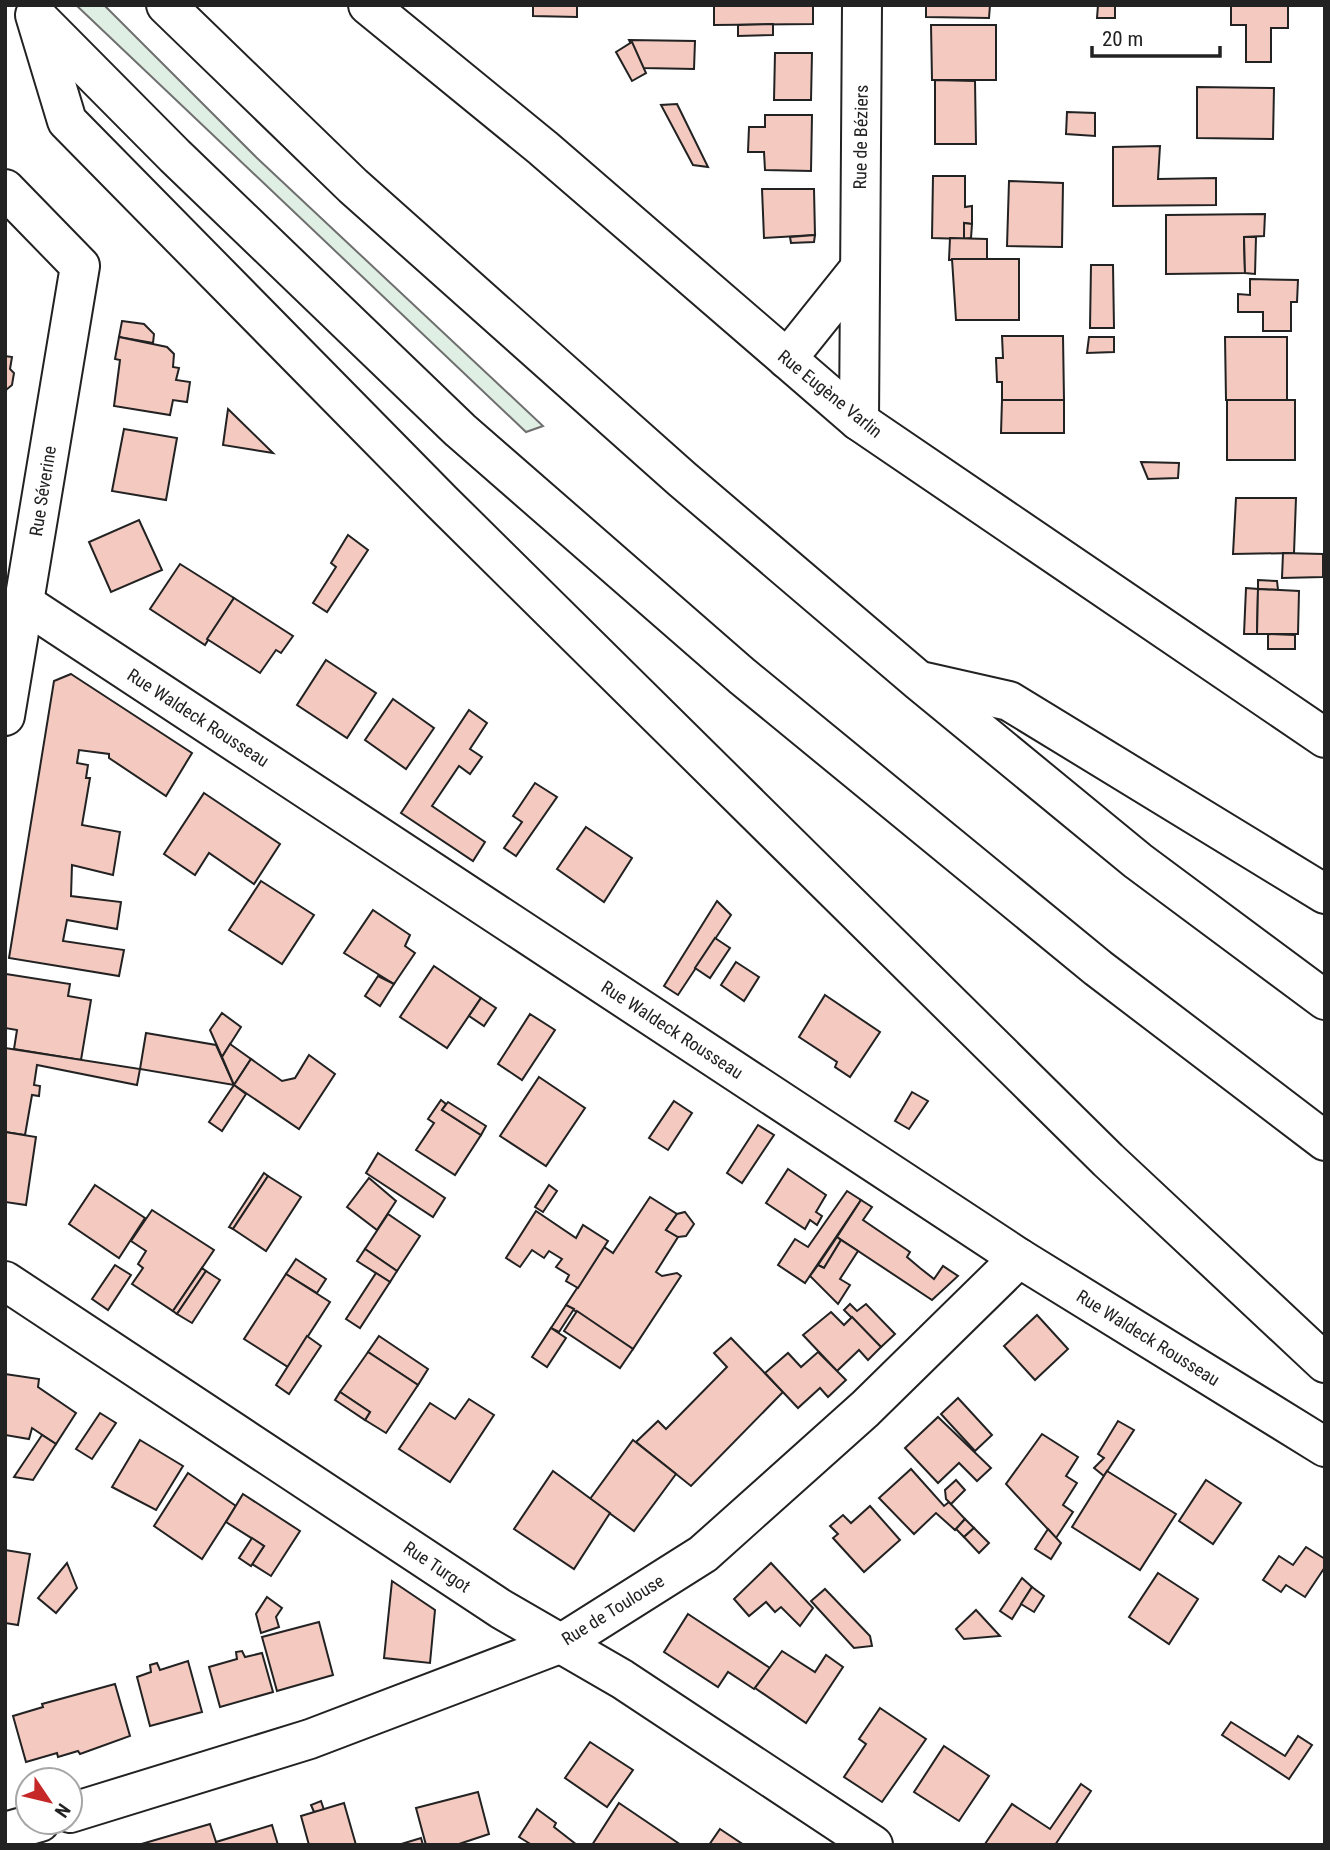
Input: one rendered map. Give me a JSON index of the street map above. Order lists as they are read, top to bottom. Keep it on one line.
{"streets":{"main road":["Rue de Béziers","Rue Eugène Varlin","Rue Séverine","Rue Waldeck Rousseau","Rue Turgot","Rue de Toulouse"]},"crossings":[["Rue de Béziers","Rue Eugène Varlin"],["Rue Séverine","Rue Waldeck Rousseau"],["Rue Waldeck Rousseau","Rue de Toulouse"],["Rue Turgot","Rue de Toulouse"]],"scale_bar":"20 m","north":"bottom right"}
